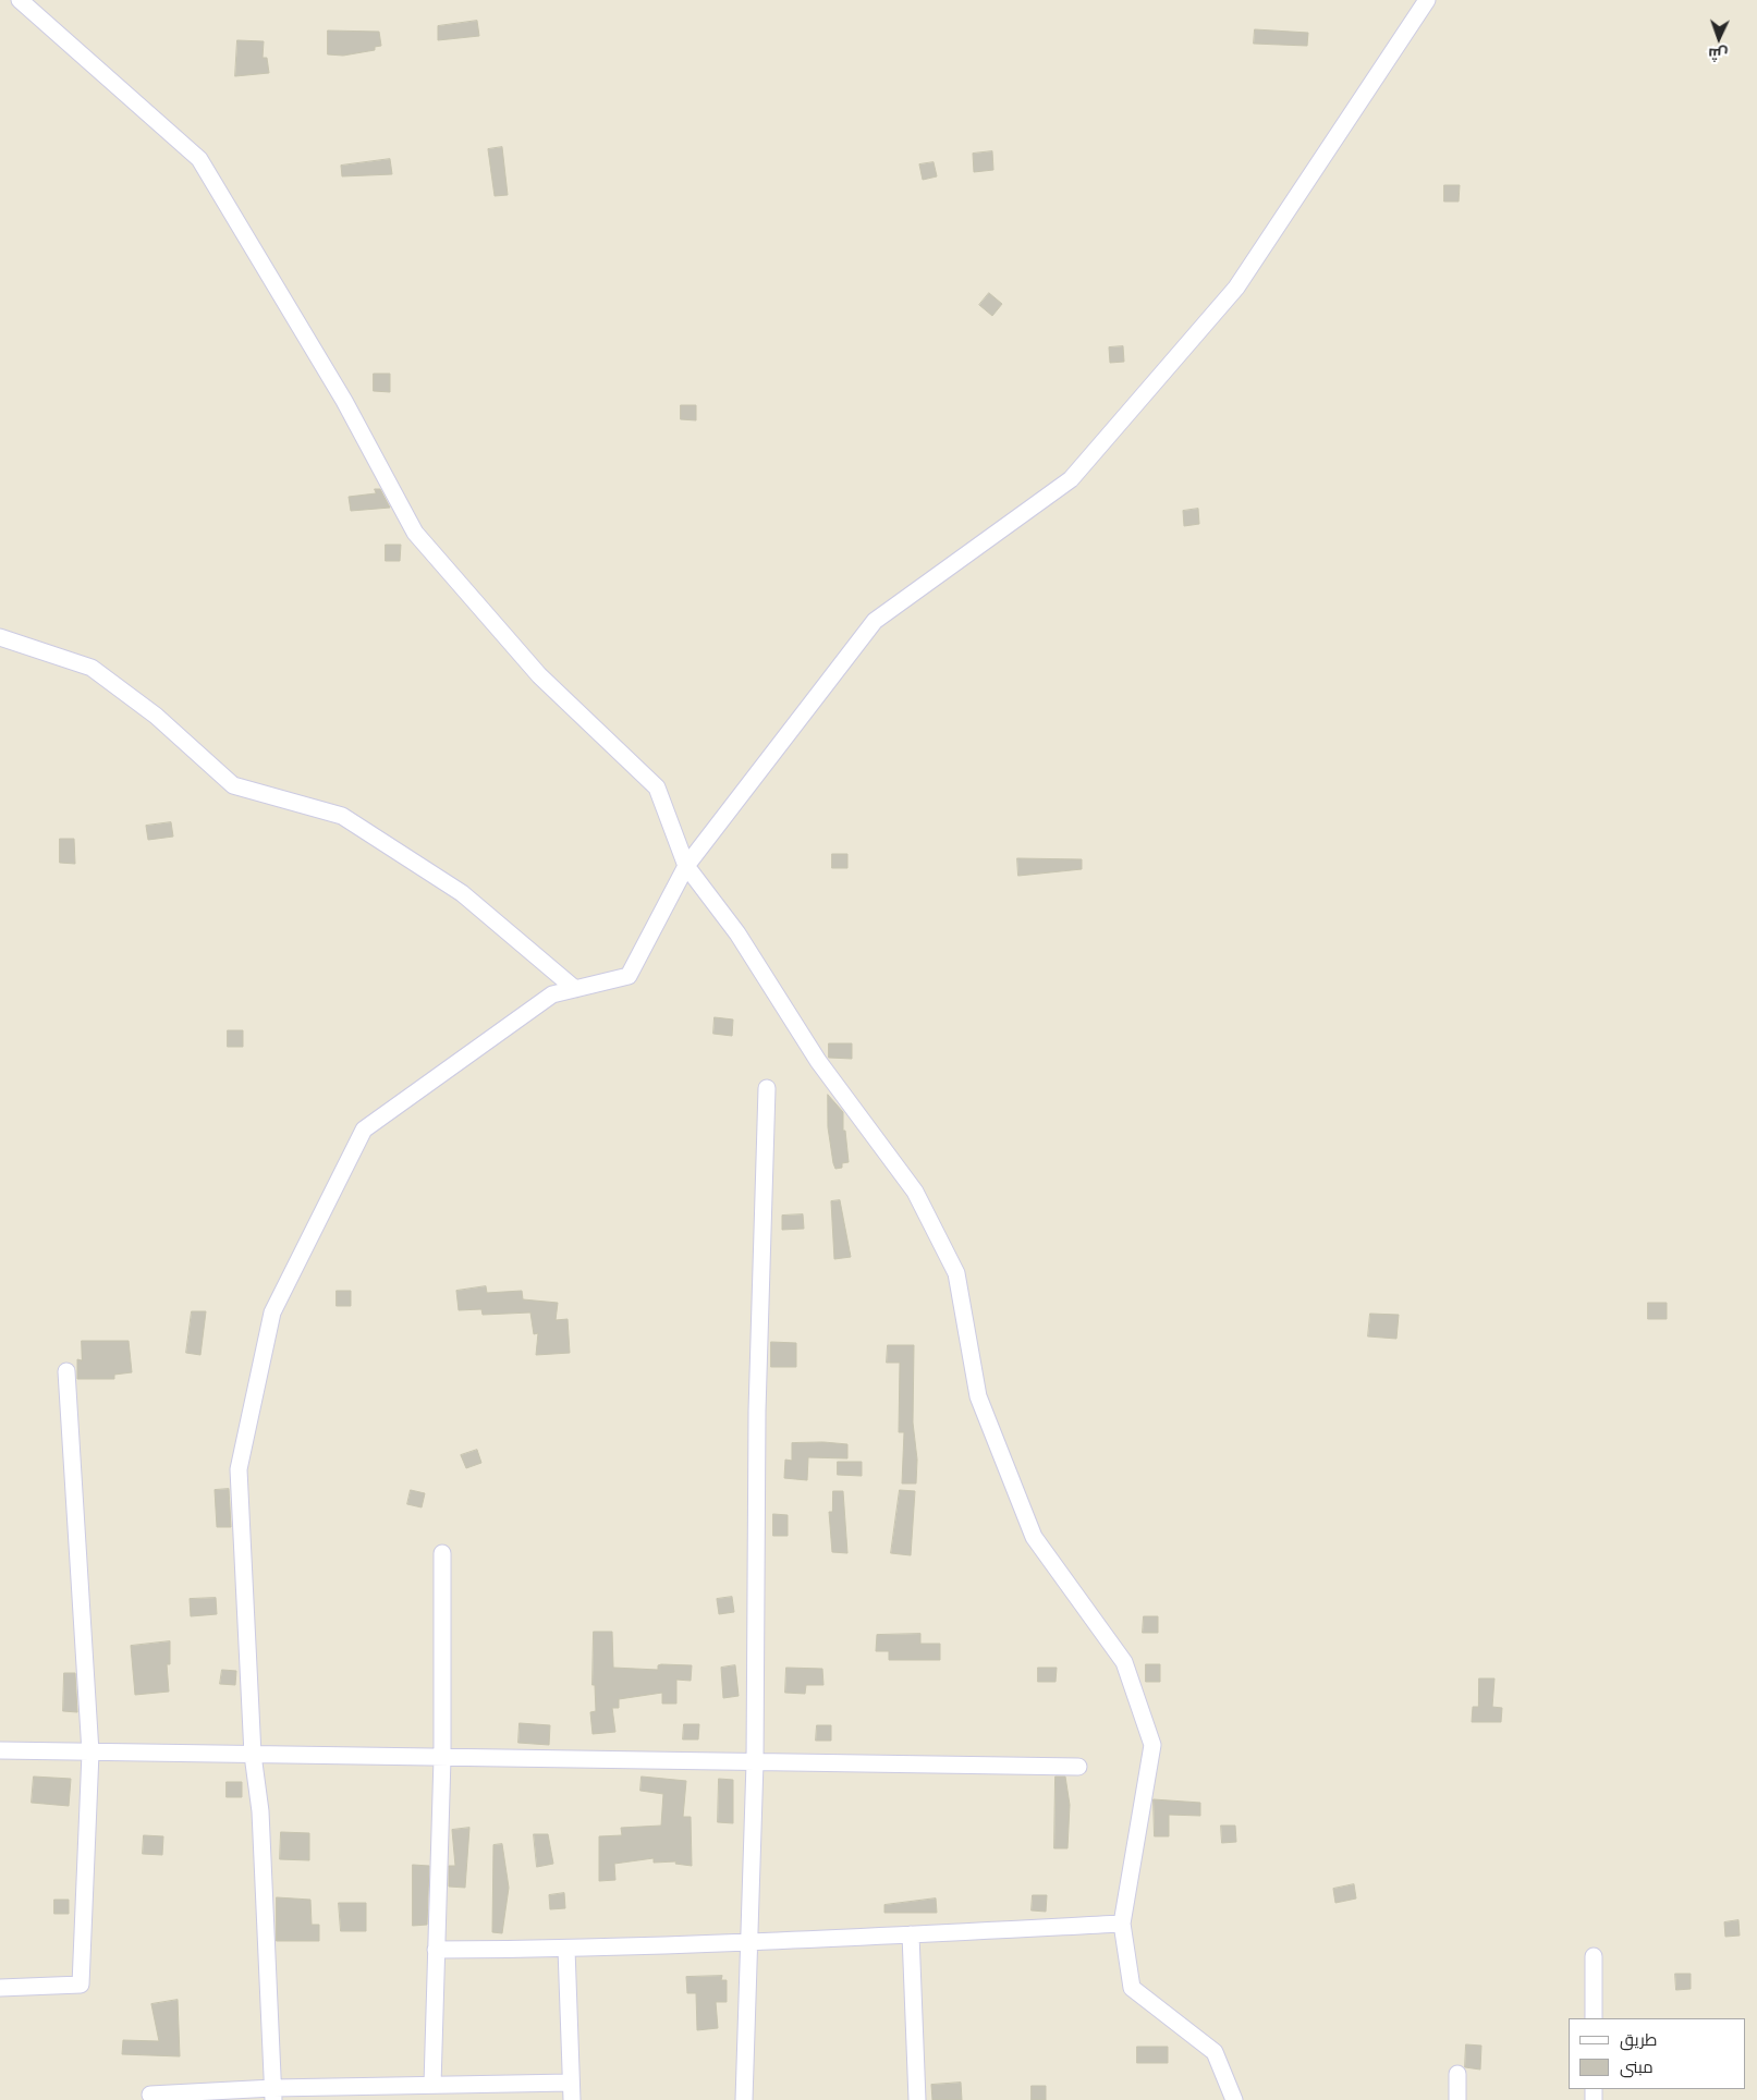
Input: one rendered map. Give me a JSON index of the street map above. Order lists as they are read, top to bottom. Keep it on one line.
{"legend":["طريق","مبنى"],"north":"bottom"}
